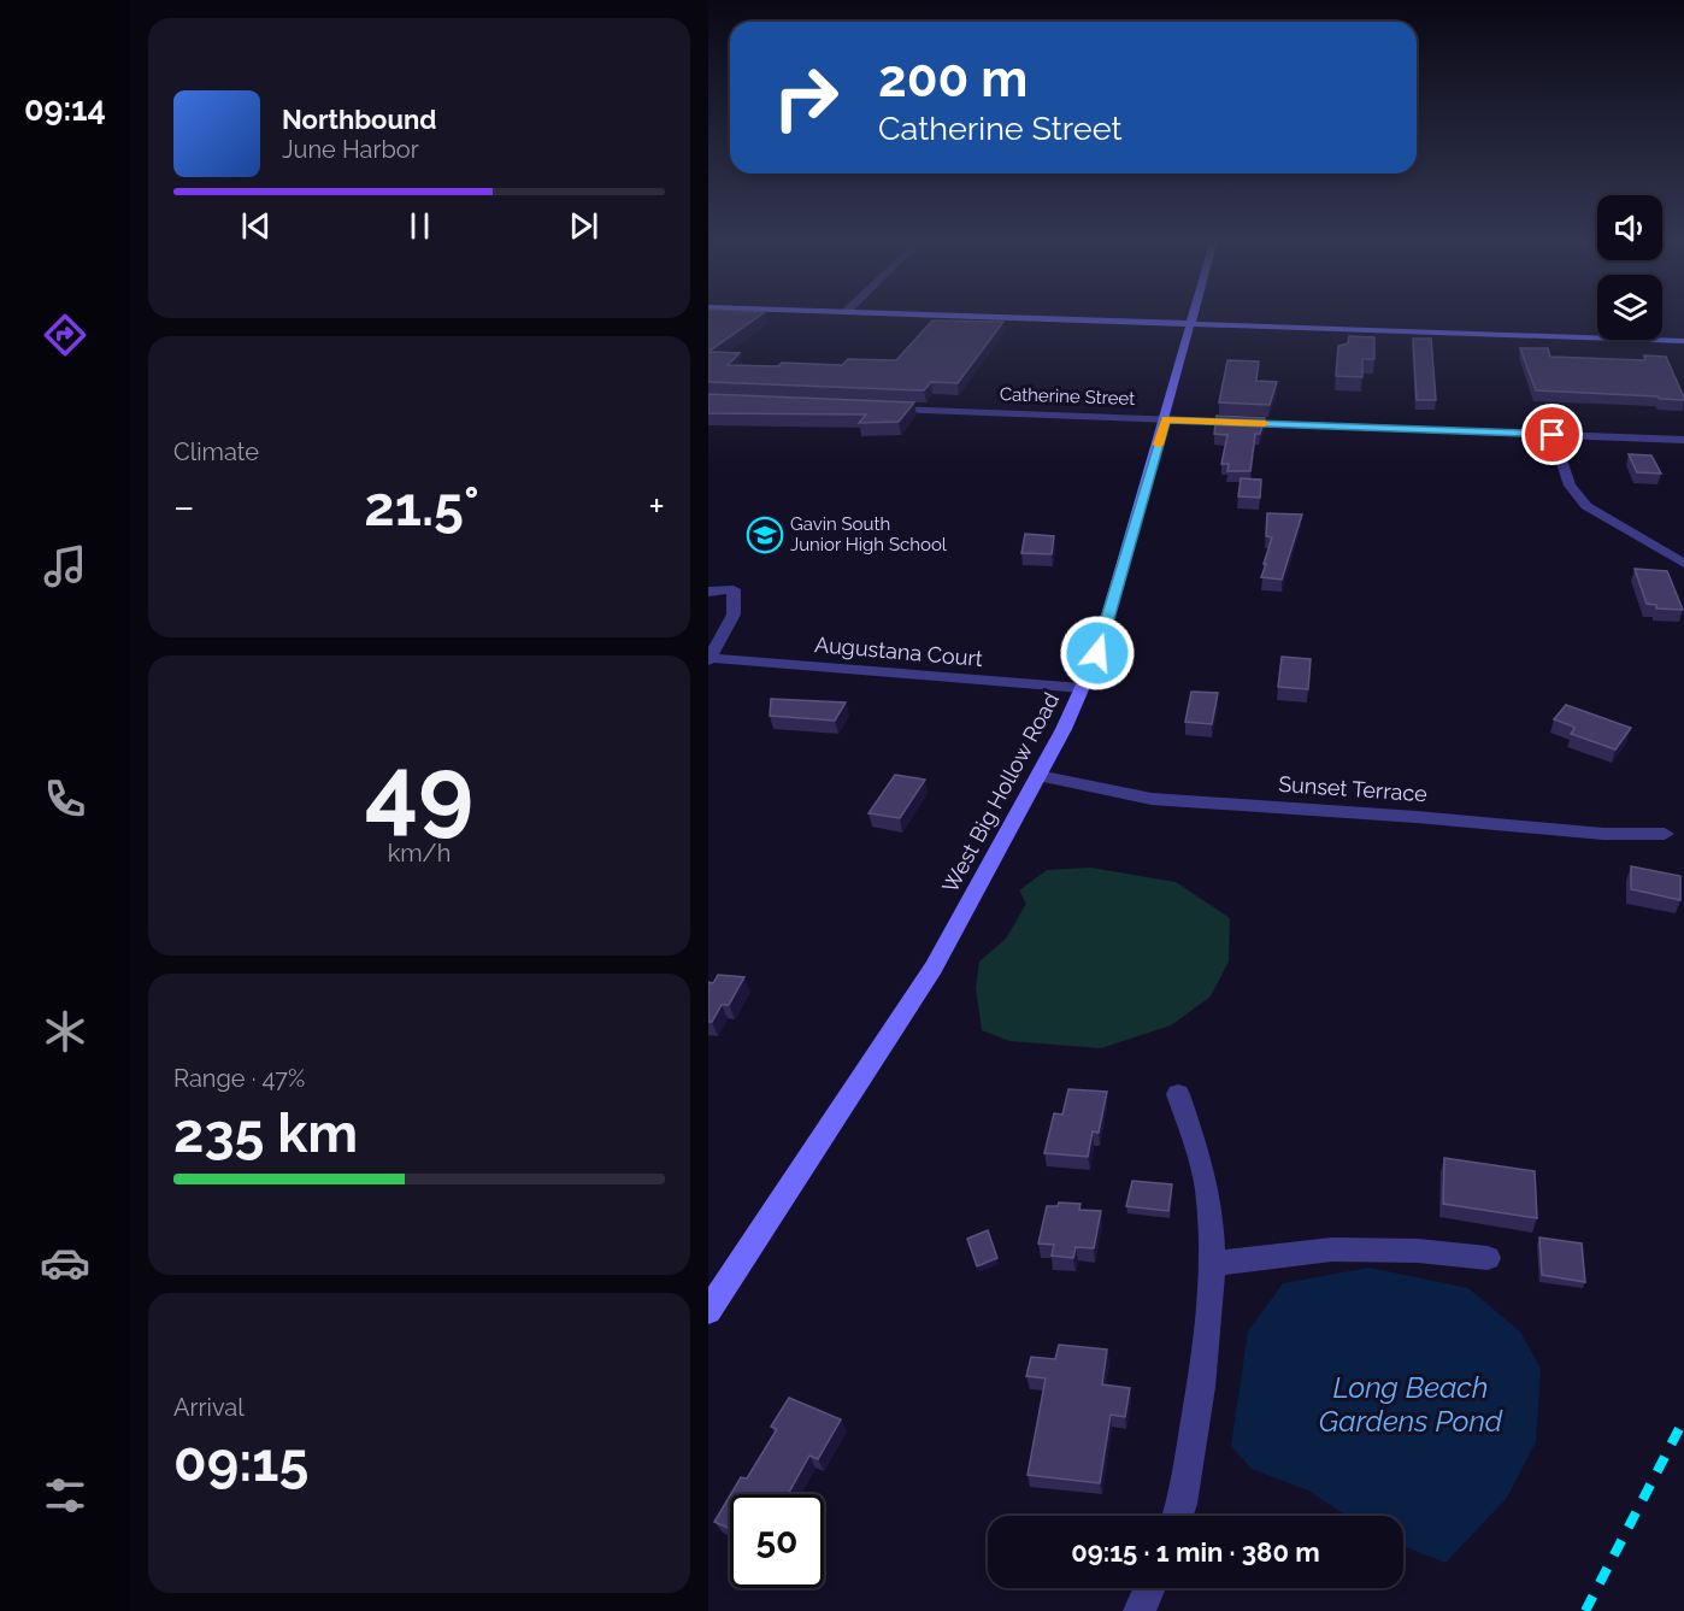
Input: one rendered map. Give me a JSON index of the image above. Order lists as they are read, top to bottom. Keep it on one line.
{"streets":{"main road":["West Big Hollow Road"],"street":["Catherine Street","Augustana Court","Sunset Terrace"]},"crossings":[["Catherine Street","West Big Hollow Road"],["Augustana Court","West Big Hollow Road"],["Sunset Terrace","West Big Hollow Road"]],"water":["Long Beach Gardens Pond"],"places":{"school or university":["Gavin South Junior High School"]},"page":{"tabs":"09:14","turn":["200 m","Catherine Street"],"song":["Northbound","June Harbor"],"tile":["Climate",["49","km/h"],["Range · 47%","235 km"],["Arrival","09:15"]],"heat":["−","21.5°","+"],"limit":"50","trip":"09:15 · 1 min · 380 m"}}
